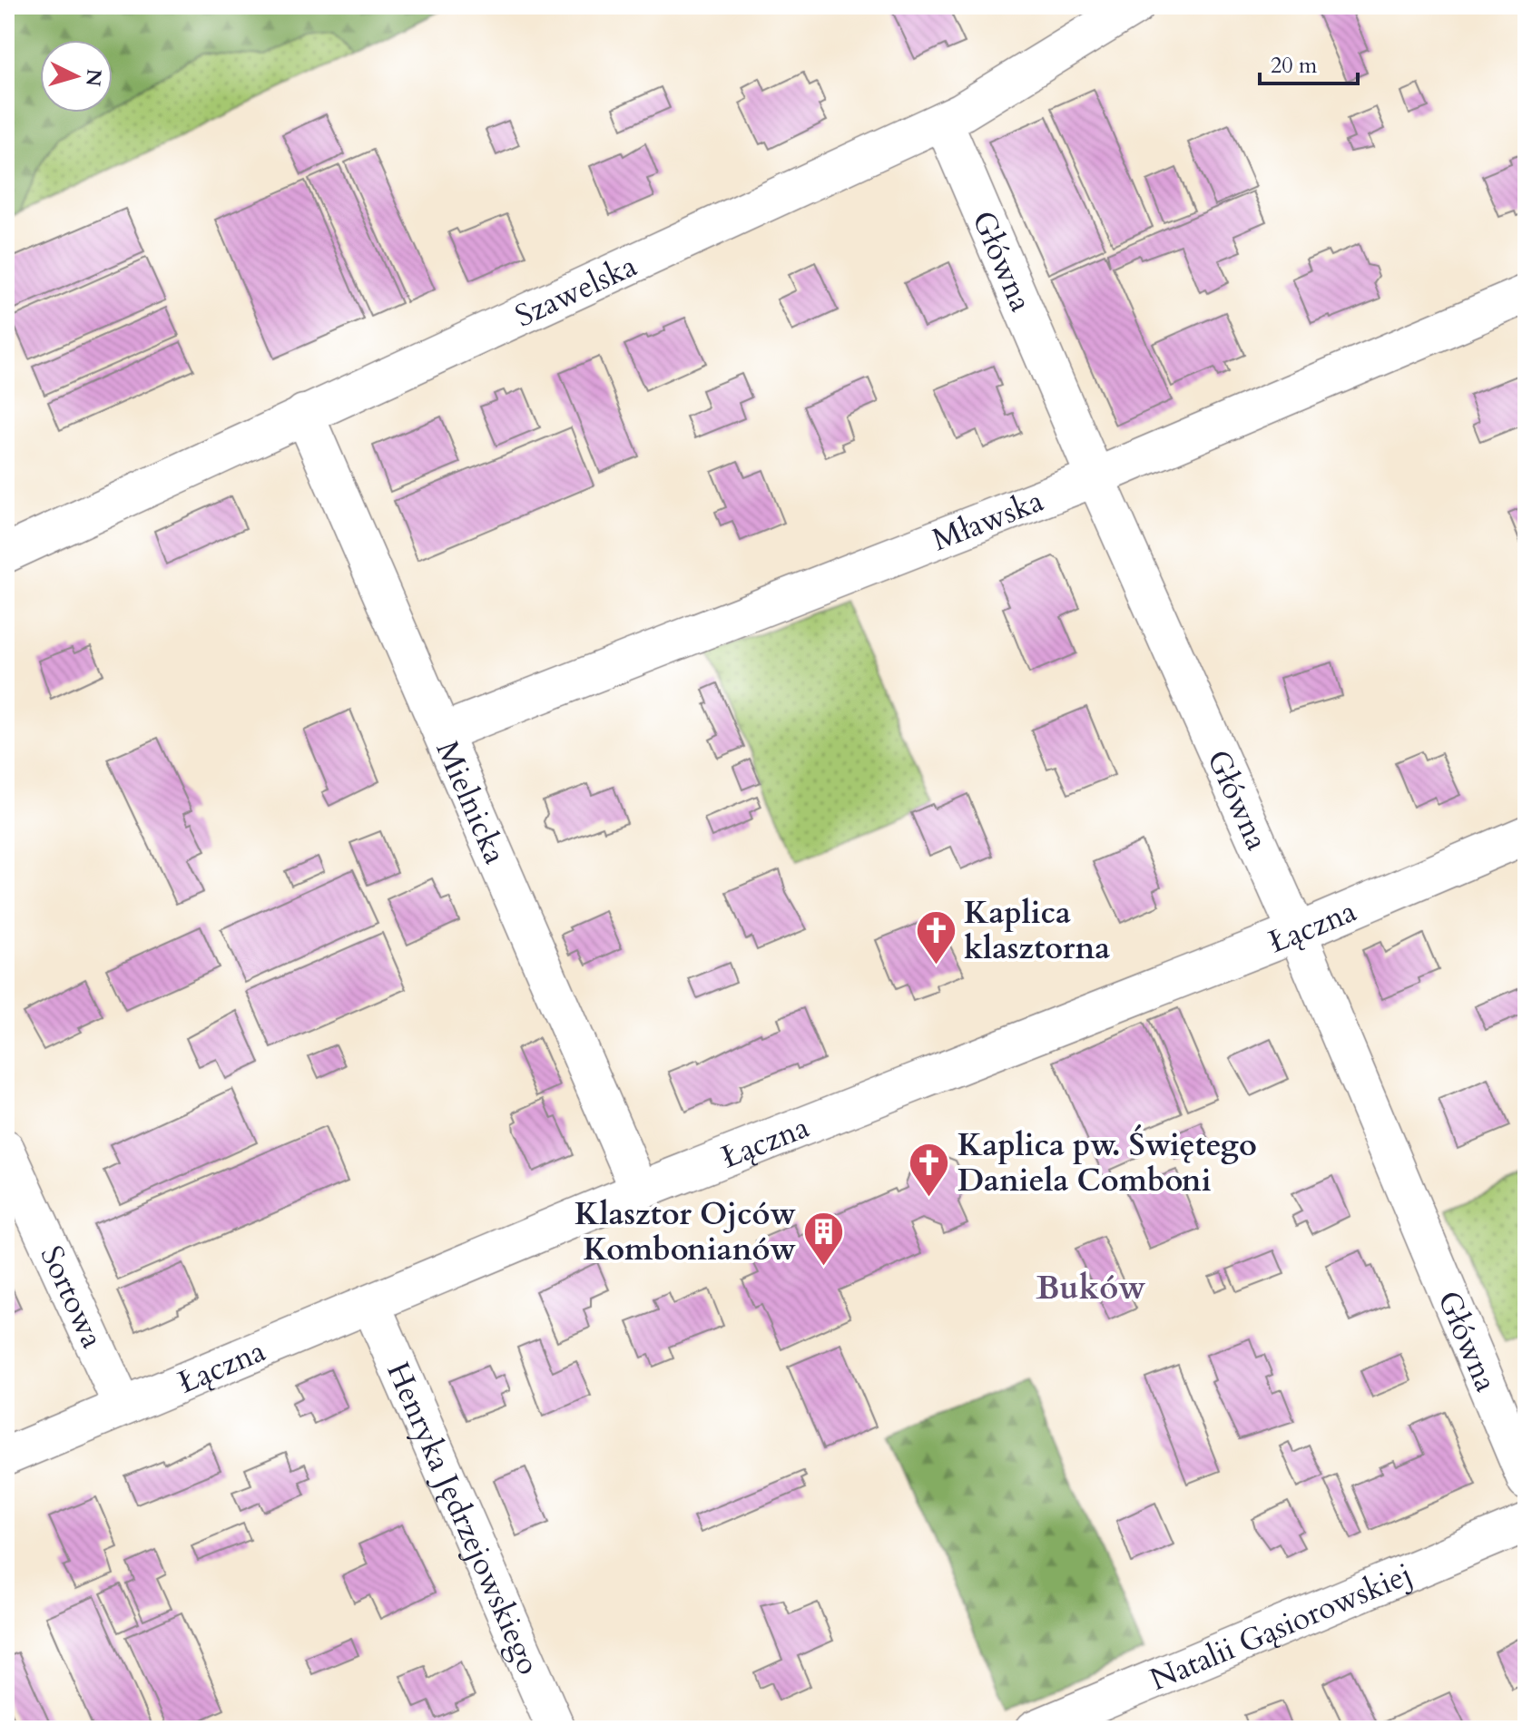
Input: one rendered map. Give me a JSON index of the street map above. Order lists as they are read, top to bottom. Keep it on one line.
{"streets":{"street":["Główna","Szawelska","Mławska","Mielnicka","Łączna","Sortowa","Henryka Jędrzejowskiego","Natalii Gąsiorowskiej"]},"crossings":[["Główna","Szawelska"],["Główna","Mławska"],["Główna","Łączna"],["Szawelska","Mielnicka"],["Mławska","Mielnicka"],["Mielnicka","Łączna"],["Łączna","Sortowa"],["Łączna","Henryka Jędrzejowskiego"]],"districts":["Buków"],"places":{"church":["Kaplica klasztorna","Kaplica pw. Świętego Daniela Comboni"],"building":["Klasztor Ojców Kombonianów"]},"scale_bar":"20 m","north":"right"}
